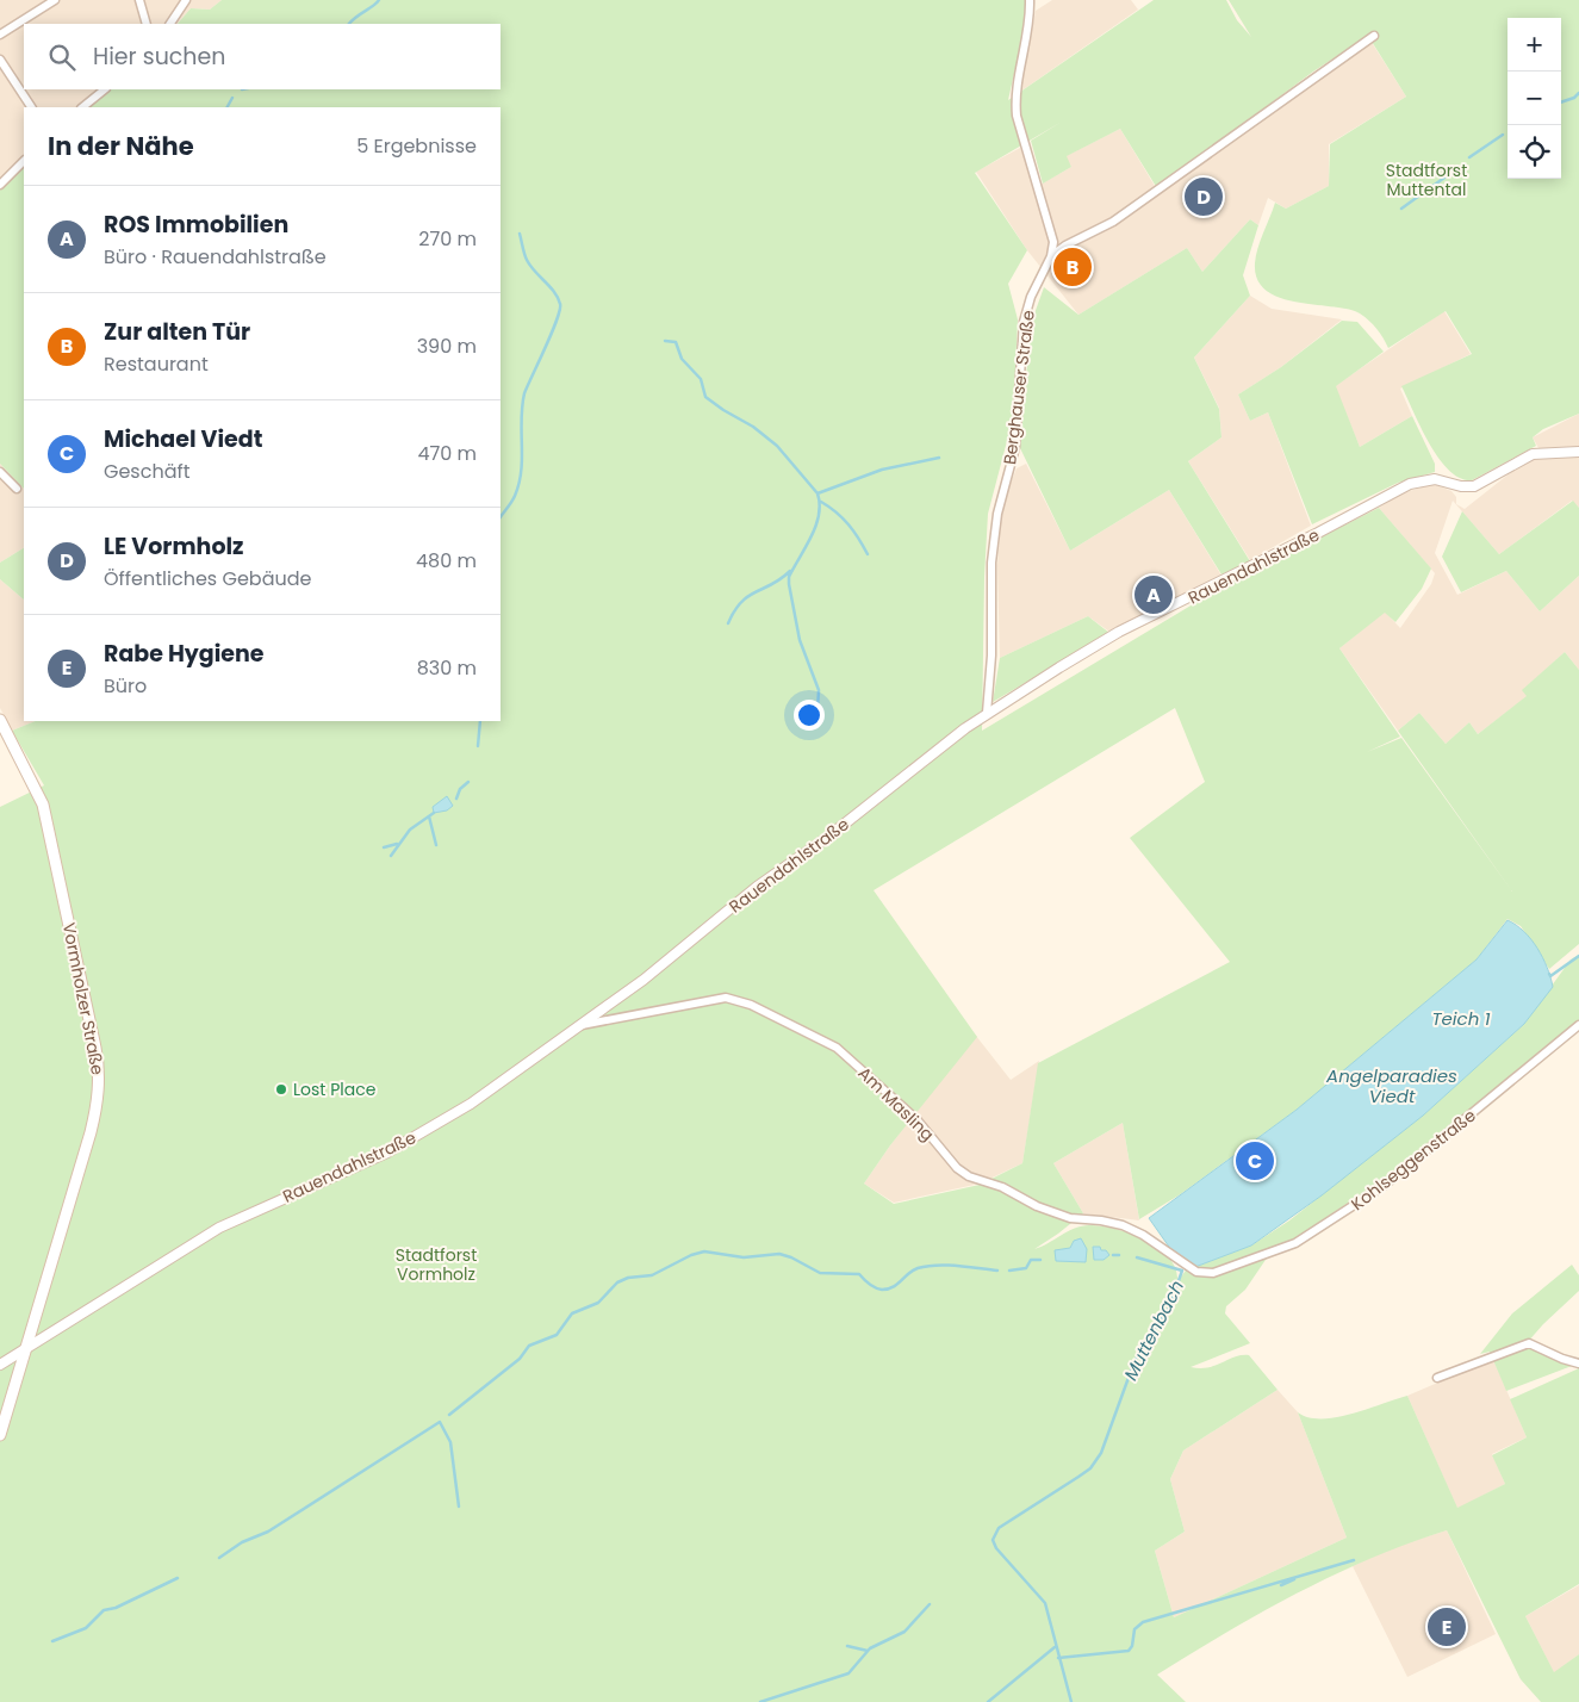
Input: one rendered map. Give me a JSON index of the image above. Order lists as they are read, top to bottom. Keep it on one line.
{"streets":{"main road":["Vormholzer Straße"],"street":["Berghauser Straße","Rauendahlstraße","Am Masling","Kohlseggenstraße"]},"crossings":[["Berghauser Straße","Rauendahlstraße"],["Rauendahlstraße","Vormholzer Straße"],["Rauendahlstraße","Am Masling"],["Am Masling","Kohlseggenstraße"]],"water":["Teich 1","Angelparadies Viedt","Muttenbach"],"parks":["Stadtforst Muttental","Stadtforst Vormholz"],"places":["Lost Place"],"page":{"map_buttons":["+","−"],"search":"Hier suchen","heading":["In der Nähe","5 Ergebnisse"],"pins":["D","B","A","C","E"],"list":[{"mark":"A","name":"ROS Immobilien","note":"Büro · Rauendahlstraße","value":"270 m"},{"mark":"B","name":"Zur alten Tür","note":"Restaurant","value":"390 m"},{"mark":"C","name":"Michael Viedt","note":"Geschäft","value":"470 m"},{"mark":"D","name":"LE Vormholz","note":"Öffentliches Gebäude","value":"480 m"},{"mark":"E","name":"Rabe Hygiene","note":"Büro","value":"830 m"}]}}
